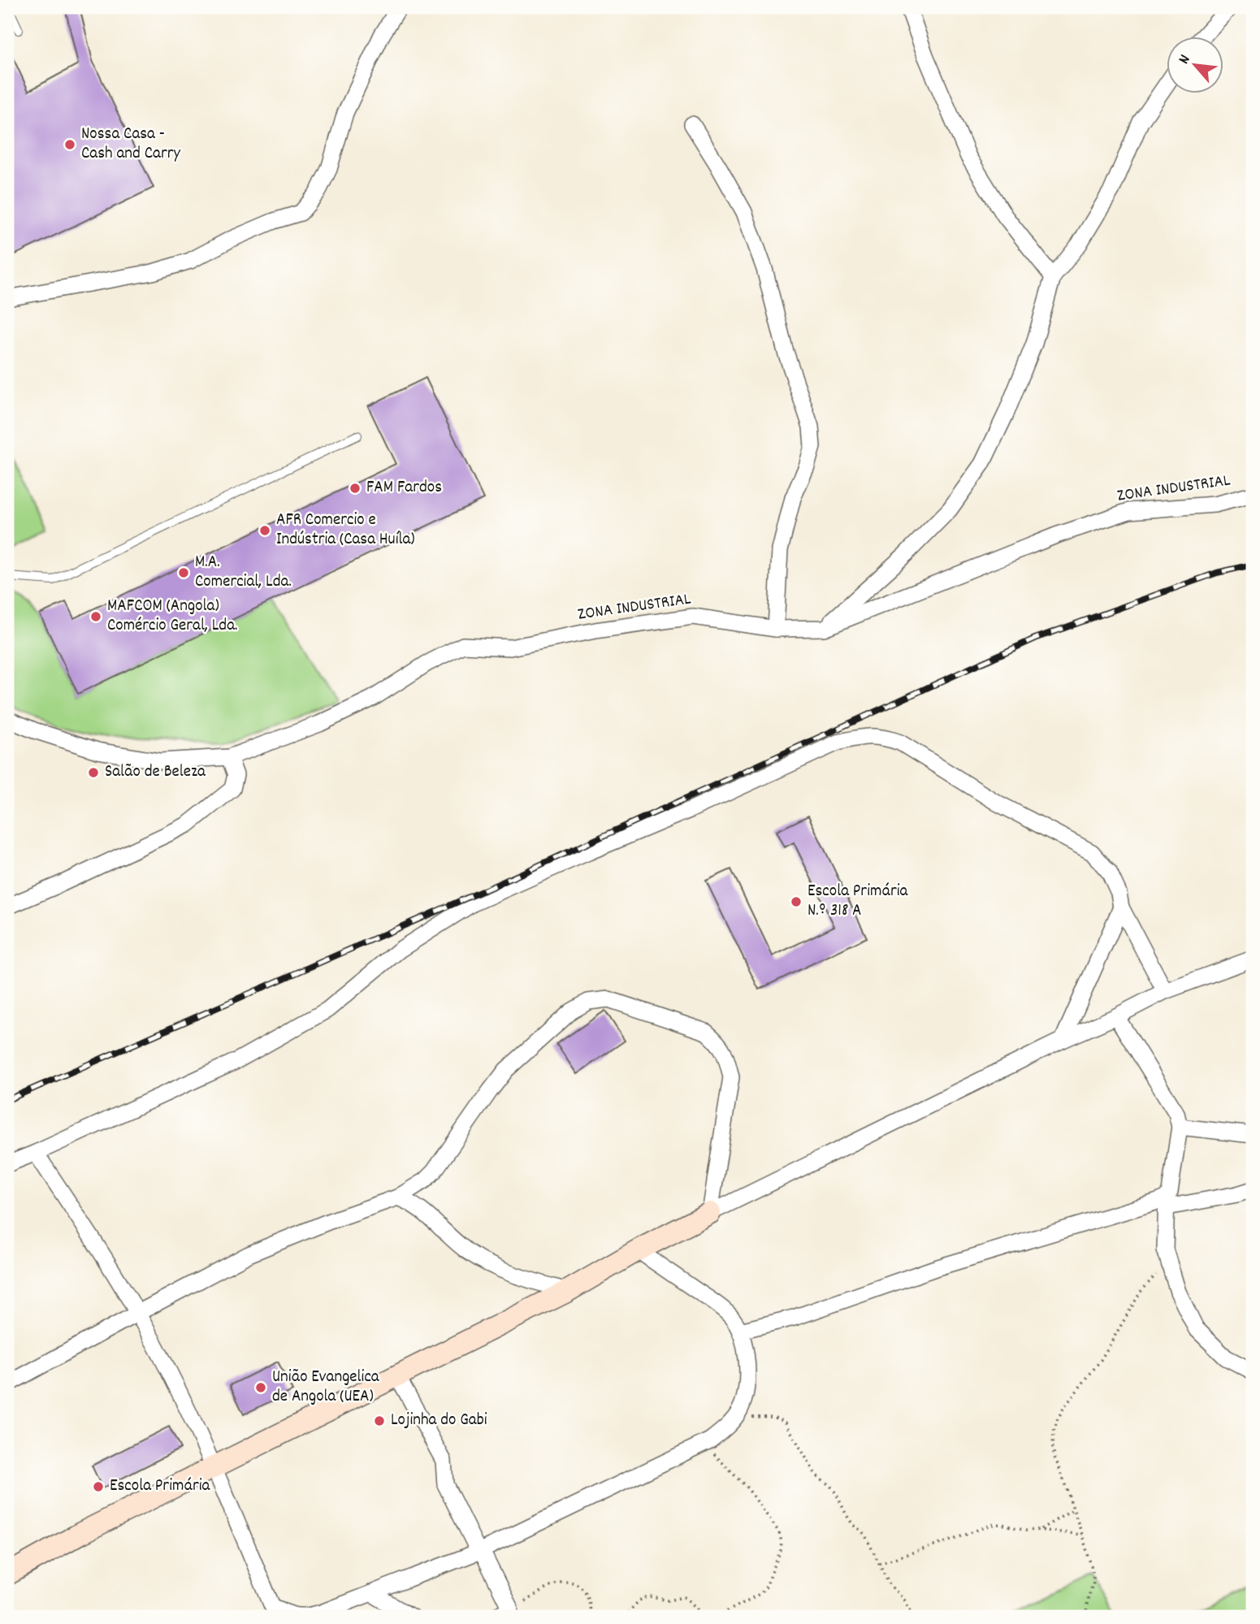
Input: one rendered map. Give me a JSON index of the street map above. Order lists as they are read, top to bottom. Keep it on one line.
{"streets":{"street":["ZONA INDUSTRIAL"]},"places":["Nossa Casa - Cash and Carry","FAM Fardos","AFR Comercio e Indústria (Casa Huíla)","M.A. Comercial, Lda.","MAFCOM (Angola) Comércio Geral, Lda.","Salão de Beleza","Escola Primária N.º 318 A","União Evangelica de Angola (UEA)","Lojinha do Gabi","Escola Primária"],"north":"top left"}
